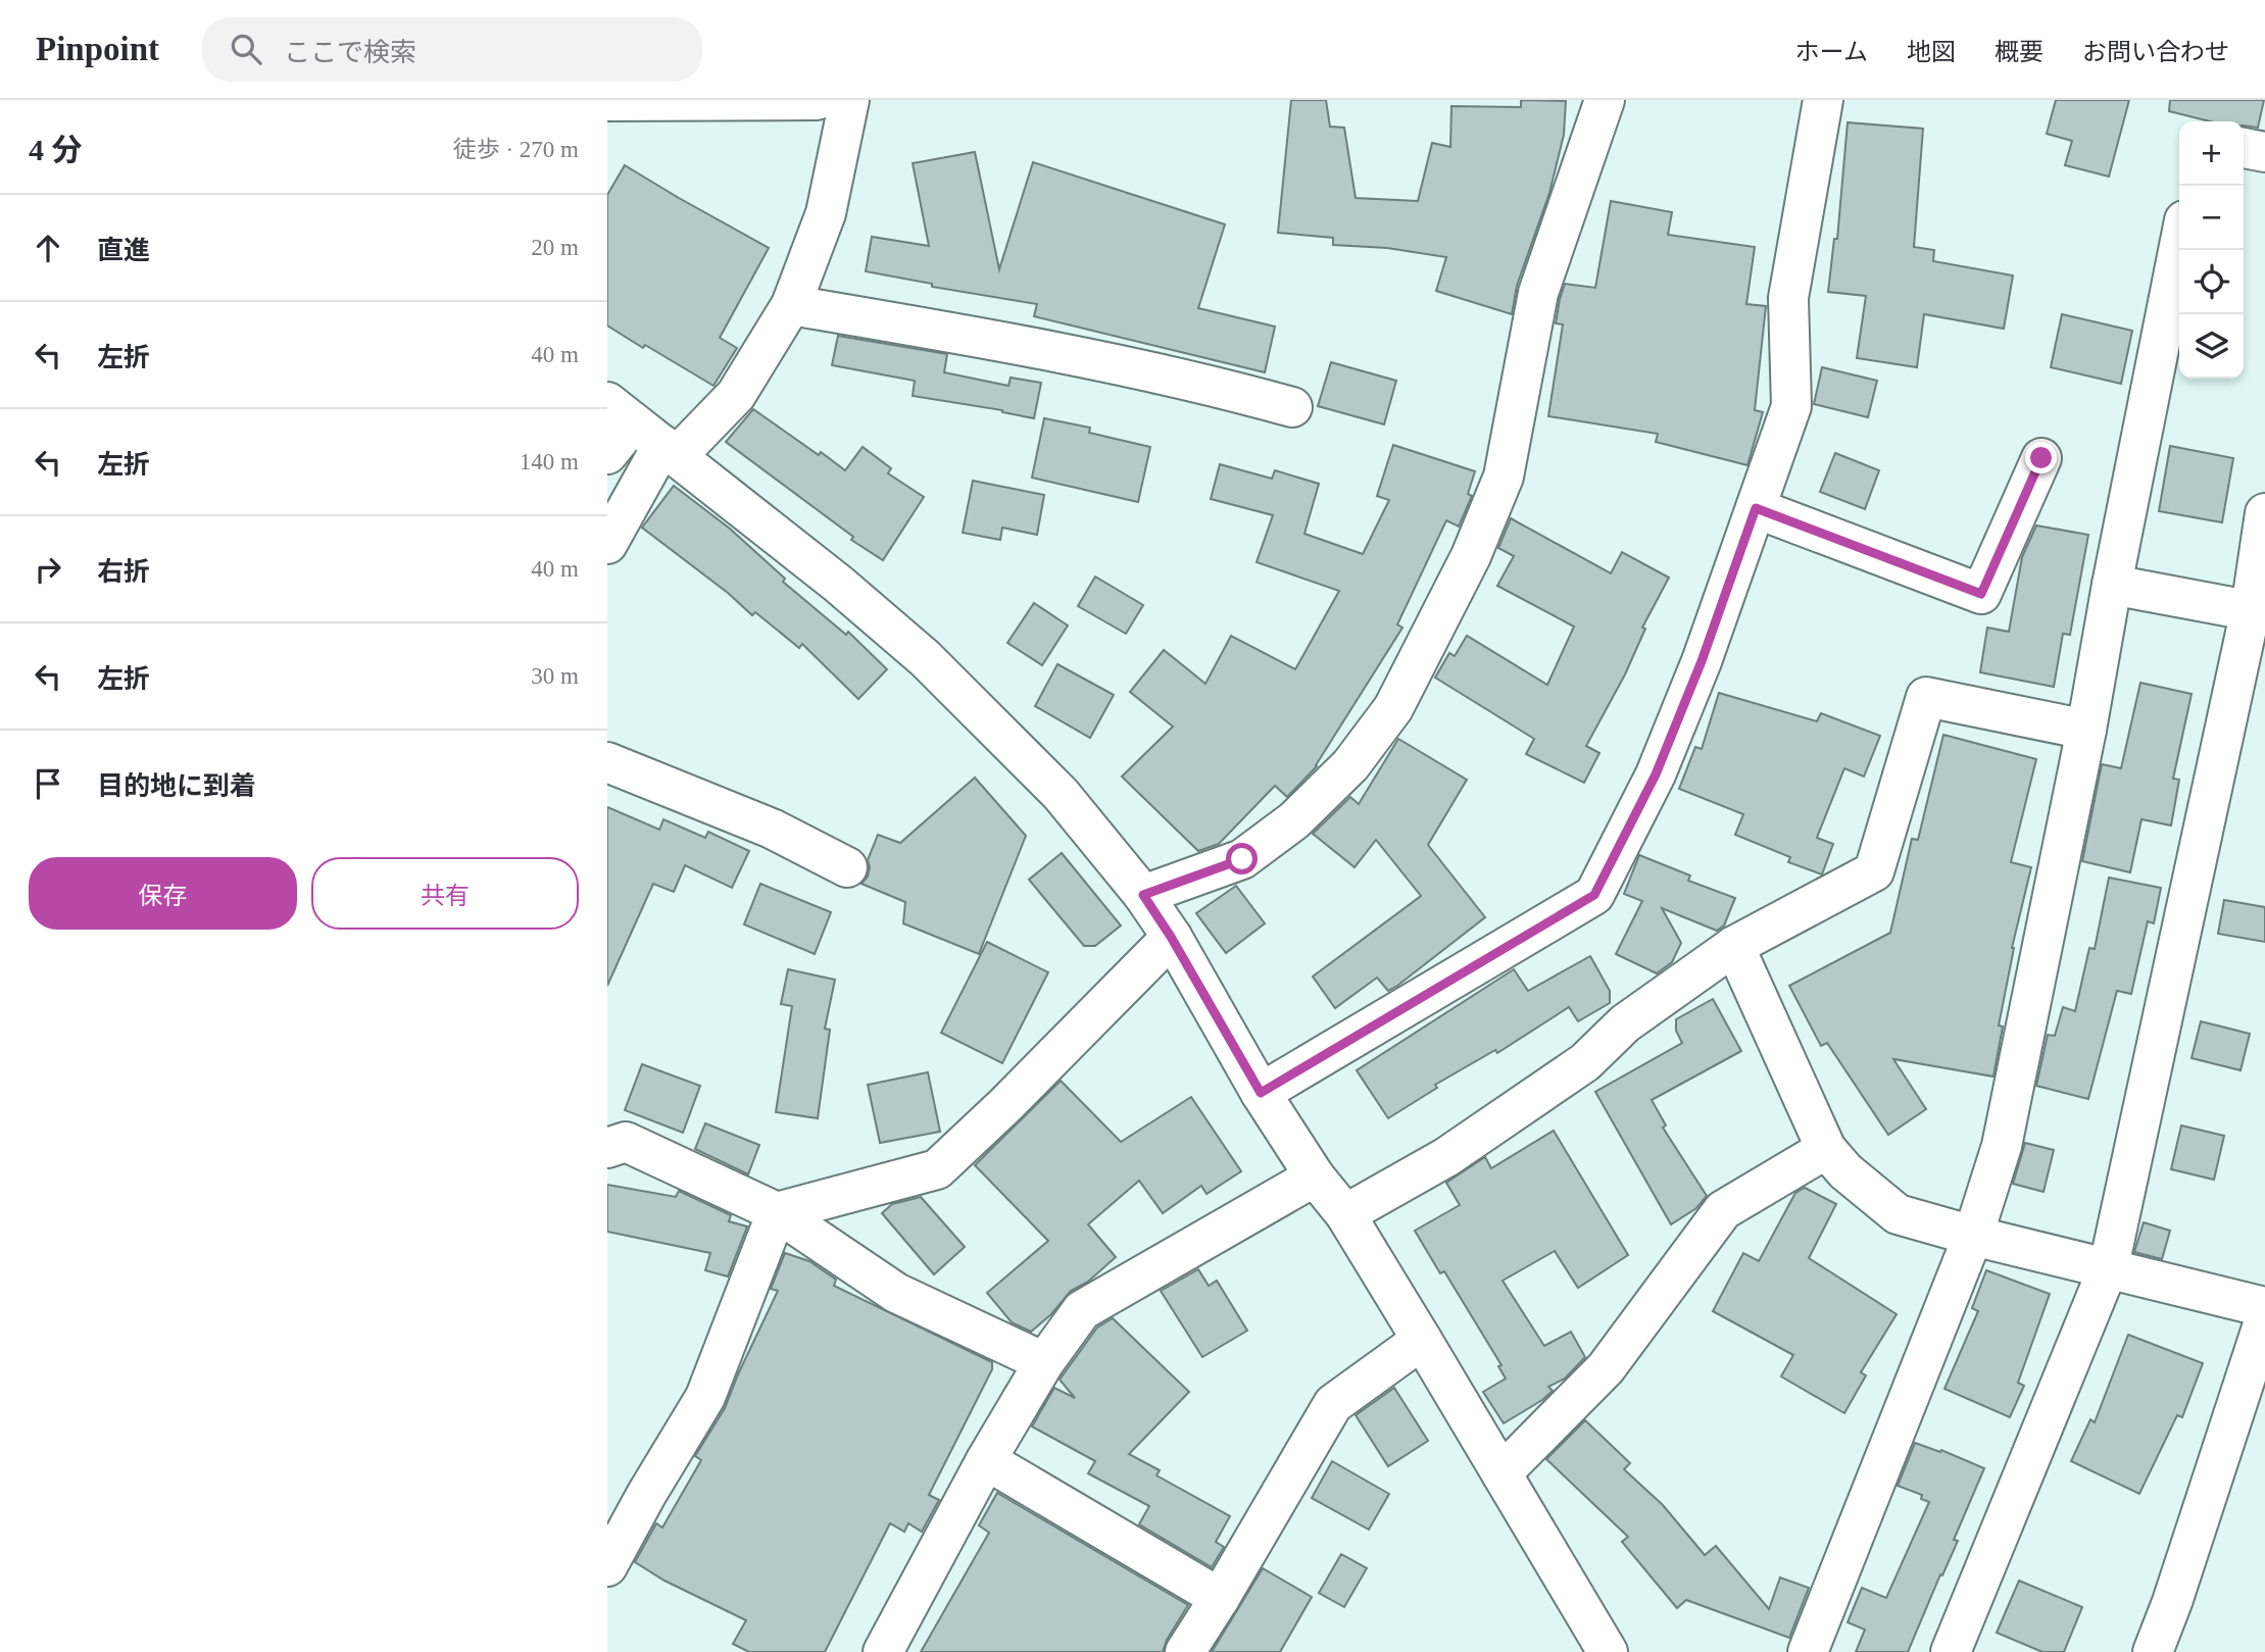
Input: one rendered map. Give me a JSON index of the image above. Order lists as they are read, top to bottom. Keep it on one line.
{"page":{"header":"Pinpoint","search":"ここで検索","nav":["ホーム","地図","概要","お問い合わせ"],"heading":["4 分","徒歩 · 270 m"],"map_buttons":["+","−"],"list":[["直進","20 m"],["左折","40 m"],["左折","140 m"],["右折","40 m"],["左折","30 m"],"目的地に到着"],"buttons":["保存","共有"]}}
